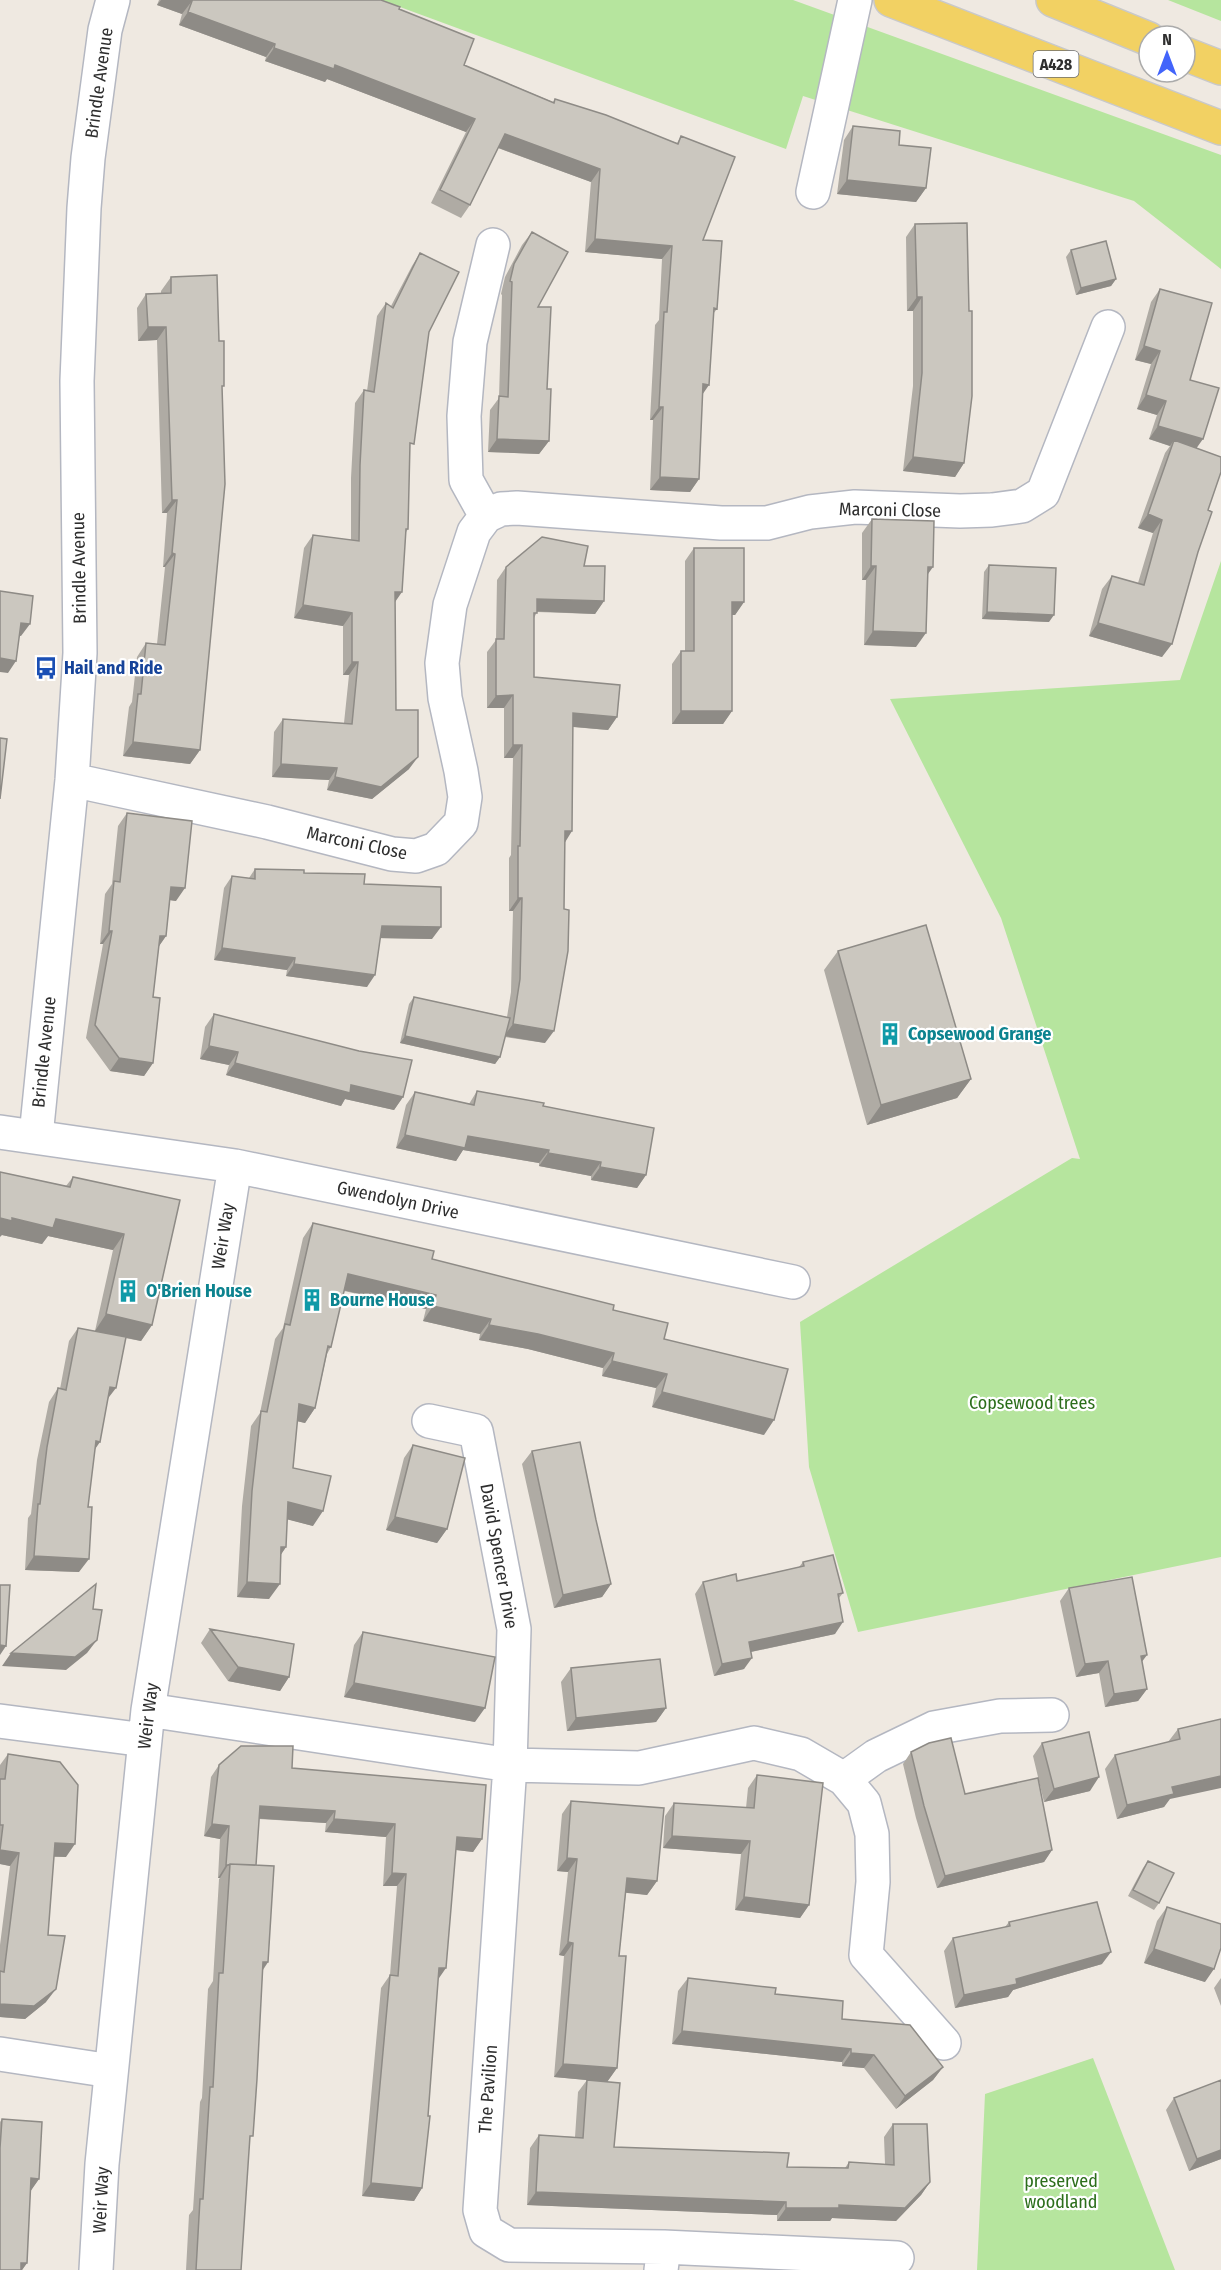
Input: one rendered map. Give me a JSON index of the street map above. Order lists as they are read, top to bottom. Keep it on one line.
{"streets":{"main road":["A428"],"street":["Brindle Avenue","Marconi Close","Gwendolyn Drive","Weir Way","David Spencer Drive","The Pavilion"]},"crossings":[["Brindle Avenue","Marconi Close"],["Brindle Avenue","Gwendolyn Drive"],["Gwendolyn Drive","Weir Way"],["David Spencer Drive","The Pavilion"]],"parks":["Copsewood trees","preserved woodland"],"places":{"bus stop":["Hail and Ride"],"building":["Copsewood Grange","O'Brien House","Bourne House"]},"north":"top"}
